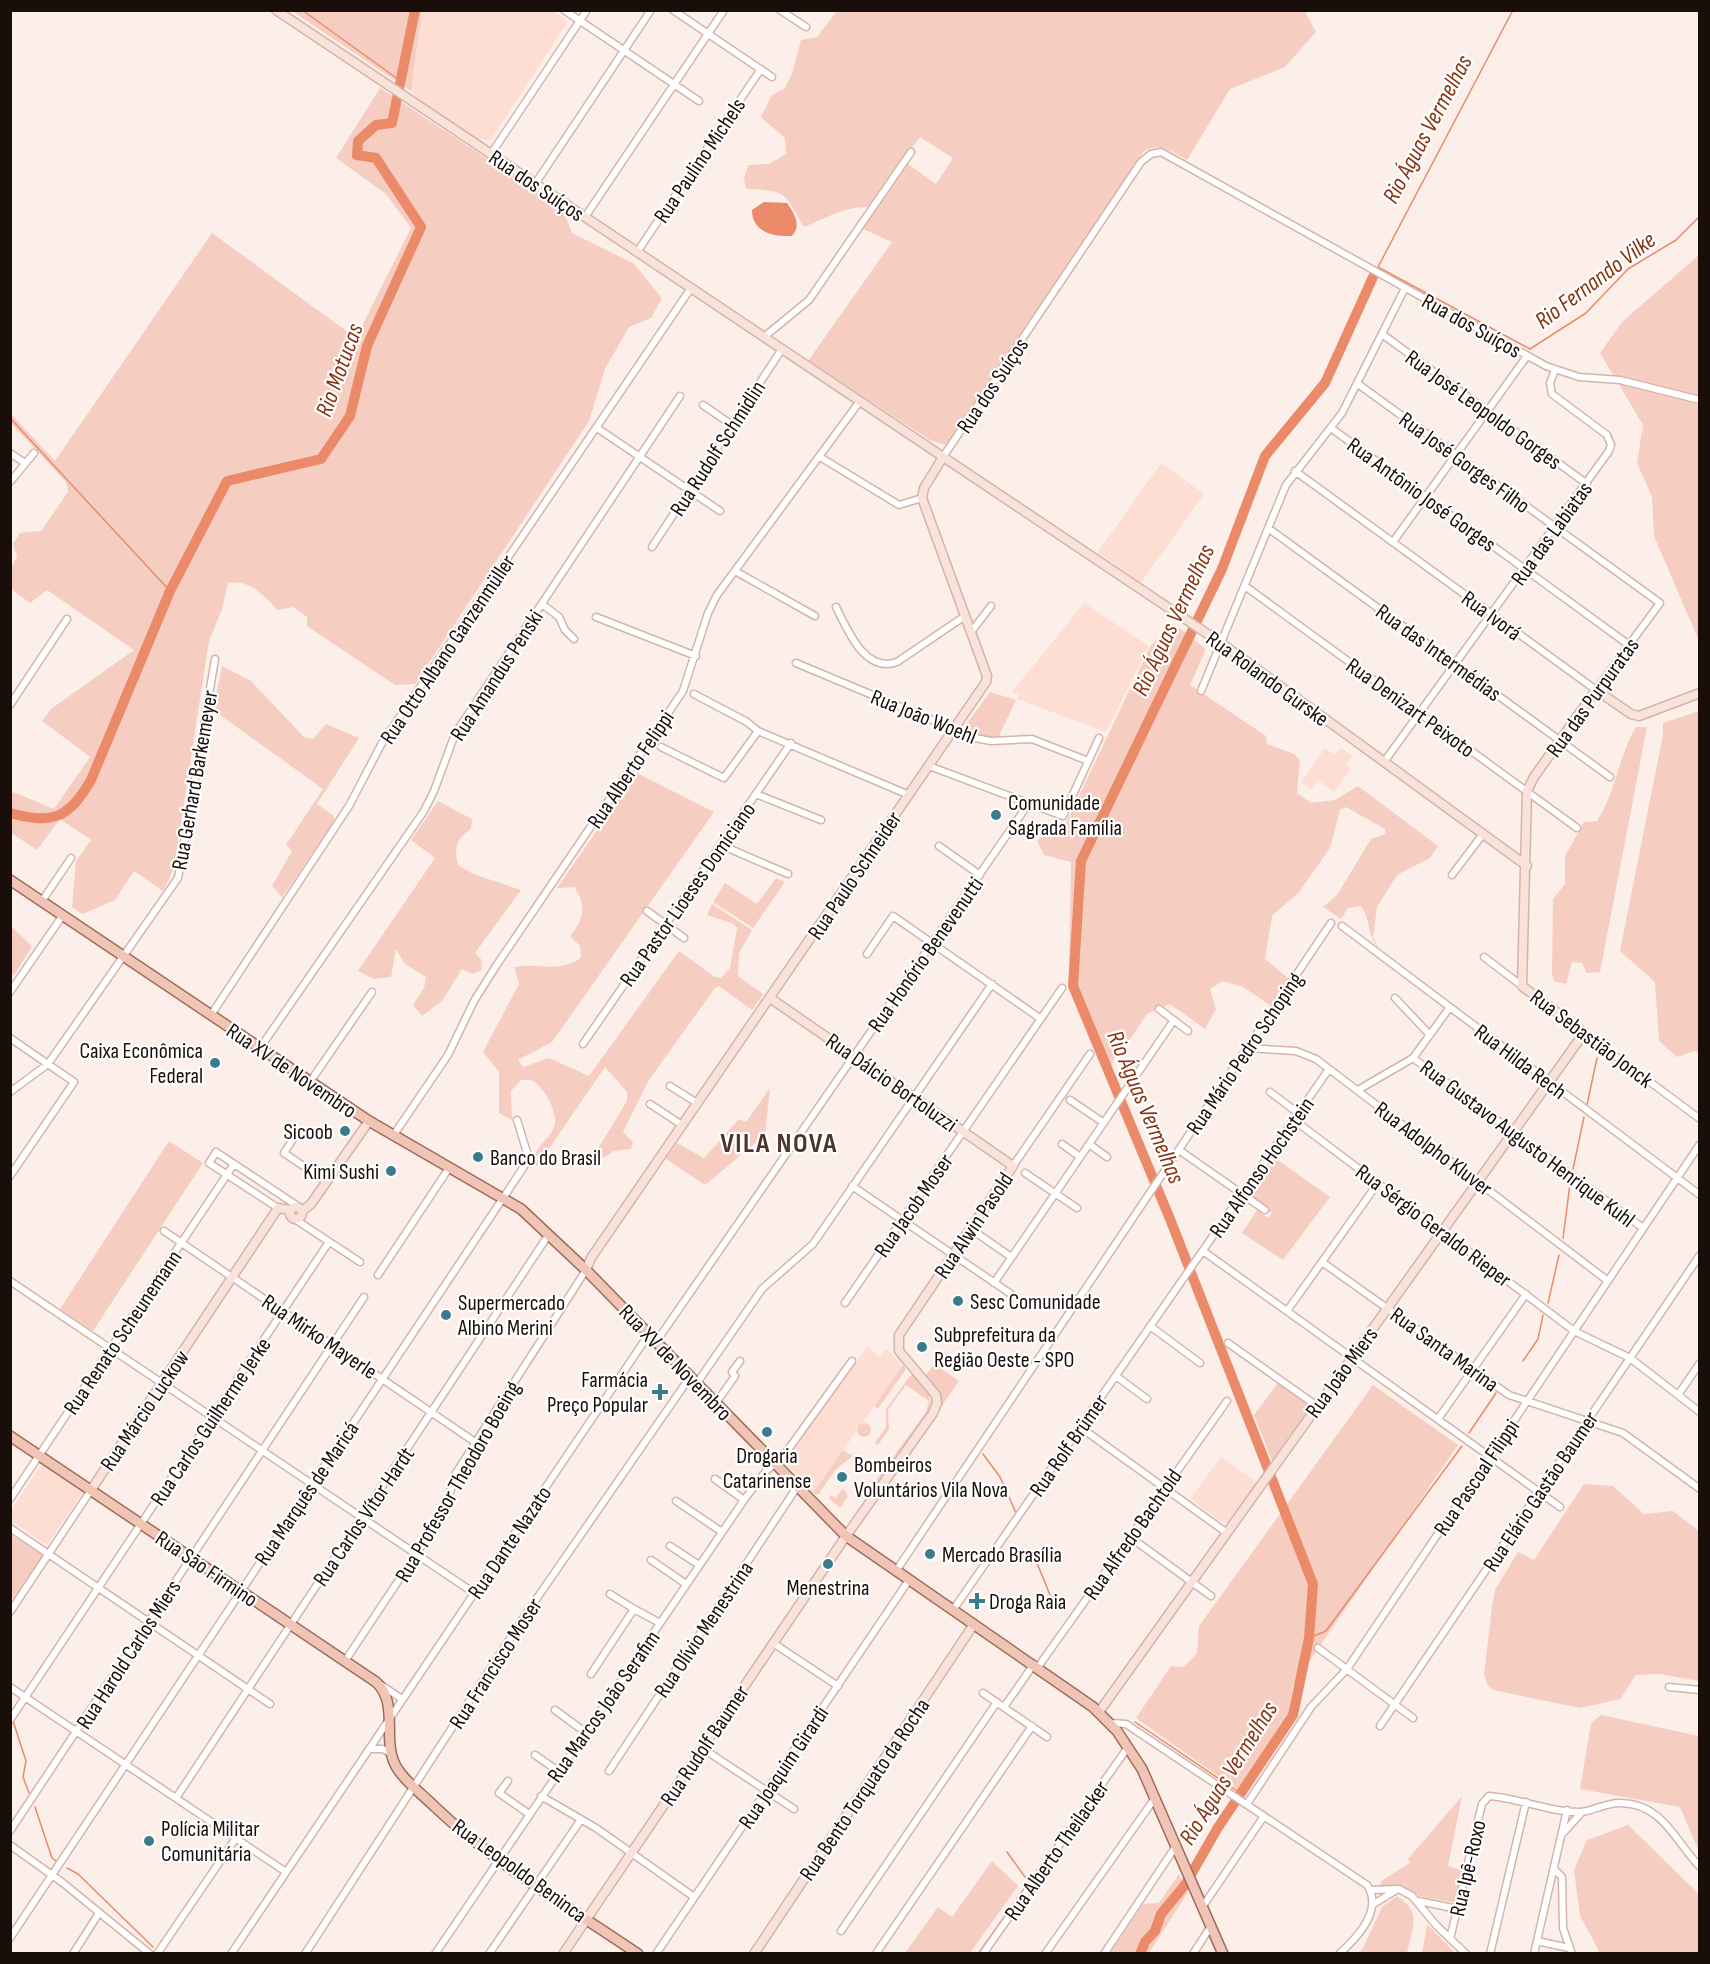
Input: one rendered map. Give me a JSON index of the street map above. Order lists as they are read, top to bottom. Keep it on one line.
{"streets":{"main road":["Rua XV de Novembro","Rua São Firmino","Rua Leopoldo Beninca"],"street":["Rua Paulino Michels","Rua dos Suíços","Rua José Leopoldo Gorges","Rua Rudolf Schmidlin","Rua José Gorges Filho","Rua Antônio José Gorges","Rua das Labiatas","Rua Ivorá","Rua Otto Albano Ganzenmüller","Rua das Intermédias","Rua Amandus Penski","Rua Rolando Gurske","Rua das Purpuratas","Rua Denizart Peixoto","Rua João Woehl","Rua Alberto Felippi","Rua Gerhard Barkemeyer","Rua Paulo Schneider","Rua Pastor Lioeses Domiciano","Rua Honório Benevenutti","Rua Sebastião Jonck","Rua Mário Pedro Schoping","Rua Hilda Rech","Rua Dálcio Bortoluzzi","Rua Gustavo Augusto Henrique Kuhl","Rua Adolpho Kluver","Rua Alfonso Hochstein","Rua Jacob Moser","Rua Alwin Pasold","Rua Sérgio Geraldo Rieper","Rua Renato Scheunemann","Rua Mirko Mayerle","Rua Santa Marina","Rua João Miers","Rua Márcio Luckow","Rua Carlos Guilherme Jerke","Rua Rolf Brümer","Rua Pascoal Filippi","Rua Professor Theodoro Boeing","Rua Elário Gastão Baumer","Rua Marquês de Maricá","Rua Carlos Vítor Hardt","Rua Alfredo Bachtold","Rua Dante Nazato","Rua Olívio Menestrina","Rua Harold Carlos Miers","Rua Francisco Moser","Rua Marcos João Serafim","Rua Rudolf Baumer","Rua Joaquim Girardi","Rua Bento Torquato da Rocha","Rua Alberto Theilacker","Rua Ipê-Roxo"]},"crossings":[["Rua Paulino Michels","Rua dos Suíços"],["Rua dos Suíços","Rua Rudolf Schmidlin"],["Rua dos Suíços","Rua das Labiatas"],["Rua dos Suíços","Rua Otto Albano Ganzenmüller"],["Rua dos Suíços","Rua Rolando Gurske"],["Rua dos Suíços","Rua Alberto Felippi"],["Rua José Leopoldo Gorges","Rua das Labiatas"],["Rua José Gorges Filho","Rua das Labiatas"],["Rua José Gorges Filho","Rua das Purpuratas"],["Rua Antônio José Gorges","Rua das Labiatas"],["Rua Antônio José Gorges","Rua das Purpuratas"],["Rua das Labiatas","Rua Ivorá"],["Rua das Labiatas","Rua das Intermédias"],["Rua das Labiatas","Rua Rolando Gurske"],["Rua das Labiatas","Rua Denizart Peixoto"],["Rua Ivorá","Rua das Purpuratas"],["Rua Otto Albano Ganzenmüller","Rua XV de Novembro"],["Rua das Intermédias","Rua das Purpuratas"],["Rua Amandus Penski","Rua XV de Novembro"],["Rua das Purpuratas","Rua Denizart Peixoto"],["Rua João Woehl","Rua Paulo Schneider"],["Rua Alberto Felippi","Rua XV de Novembro"],["Rua Gerhard Barkemeyer","Rua XV de Novembro"],["Rua Paulo Schneider","Rua XV de Novembro"],["Rua Paulo Schneider","Rua Dálcio Bortoluzzi"],["Rua Paulo Schneider","Rua Professor Theodoro Boeing"],["Rua Honório Benevenutti","Rua XV de Novembro"],["Rua Honório Benevenutti","Rua Dálcio Bortoluzzi"],["Rua Sebastião Jonck","Rua João Miers"],["Rua Mário Pedro Schoping","Rua XV de Novembro"],["Rua Mário Pedro Schoping","Rua Adolpho Kluver"],["Rua Hilda Rech","Rua João Miers"],["Rua Hilda Rech","Rua Pascoal Filippi"],["Rua XV de Novembro","Rua João Miers"],["Rua XV de Novembro","Rua Rolf Brümer"],["Rua XV de Novembro","Rua Professor Theodoro Boeing"],["Rua XV de Novembro","Rua Marquês de Maricá"],["Rua XV de Novembro","Rua Carlos Vítor Hardt"],["Rua XV de Novembro","Rua Alfredo Bachtold"],["Rua XV de Novembro","Rua Dante Nazato"],["Rua XV de Novembro","Rua Olívio Menestrina"],["Rua XV de Novembro","Rua Francisco Moser"],["Rua XV de Novembro","Rua Marcos João Serafim"],["Rua XV de Novembro","Rua Rudolf Baumer"],["Rua XV de Novembro","Rua Joaquim Girardi"],["Rua XV de Novembro","Rua Bento Torquato da Rocha"],["Rua XV de Novembro","Rua Alberto Theilacker"],["Rua Dálcio Bortoluzzi","Rua Jacob Moser"],["Rua Dálcio Bortoluzzi","Rua Alwin Pasold"],["Rua Dálcio Bortoluzzi","Rua Francisco Moser"],["Rua Gustavo Augusto Henrique Kuhl","Rua João Miers"],["Rua Gustavo Augusto Henrique Kuhl","Rua Pascoal Filippi"],["Rua Adolpho Kluver","Rua Alfonso Hochstein"],["Rua Adolpho Kluver","Rua João Miers"],["Rua Adolpho Kluver","Rua Pascoal Filippi"],["Rua Alfonso Hochstein","Rua Sérgio Geraldo Rieper"],["Rua Alfonso Hochstein","Rua Rolf Brümer"],["Rua Alwin Pasold","Rua Rudolf Baumer"],["Rua Sérgio Geraldo Rieper","Rua João Miers"],["Rua Sérgio Geraldo Rieper","Rua Pascoal Filippi"],["Rua Sérgio Geraldo Rieper","Rua Elário Gastão Baumer"],["Rua Renato Scheunemann","Rua Mirko Mayerle"],["Rua Renato Scheunemann","Rua São Firmino"],["Rua Mirko Mayerle","Rua Márcio Luckow"],["Rua Mirko Mayerle","Rua Carlos Guilherme Jerke"],["Rua Mirko Mayerle","Rua Professor Theodoro Boeing"],["Rua Mirko Mayerle","Rua Marquês de Maricá"],["Rua Mirko Mayerle","Rua Carlos Vítor Hardt"],["Rua Mirko Mayerle","Rua Harold Carlos Miers"],["Rua Santa Marina","Rua João Miers"],["Rua Santa Marina","Rua Pascoal Filippi"],["Rua Santa Marina","Rua Elário Gastão Baumer"],["Rua Márcio Luckow","Rua São Firmino"],["Rua Carlos Guilherme Jerke","Rua São Firmino"],["Rua Professor Theodoro Boeing","Rua São Firmino"],["Rua Marquês de Maricá","Rua São Firmino"],["Rua Carlos Vítor Hardt","Rua São Firmino"],["Rua Dante Nazato","Rua São Firmino"],["Rua Dante Nazato","Rua Leopoldo Beninca"],["Rua São Firmino","Rua Harold Carlos Miers"],["Rua São Firmino","Rua Leopoldo Beninca"],["Rua Francisco Moser","Rua Leopoldo Beninca"],["Rua Marcos João Serafim","Rua Leopoldo Beninca"],["Rua Rudolf Baumer","Rua Leopoldo Beninca"]],"districts":["VILA NOVA"],"water":["Rio Águas Vermelhas","Rio Fernando Vilke","Rio Motucas"],"places":{"other":["Comunidade Sagrada Família","Caixa Econômica Federal","Sicoob","Banco do Brasil","Kimi Sushi","Sesc Comunidade","Supermercado Albino Merini","Subprefeitura da Região Oeste - SPO","Drogaria Catarinense","Bombeiros Voluntários Vila Nova","Mercado Brasília","Menestrina","Polícia Militar Comunitária"],"health":["Farmácia Preço Popular","Droga Raia"]}}
